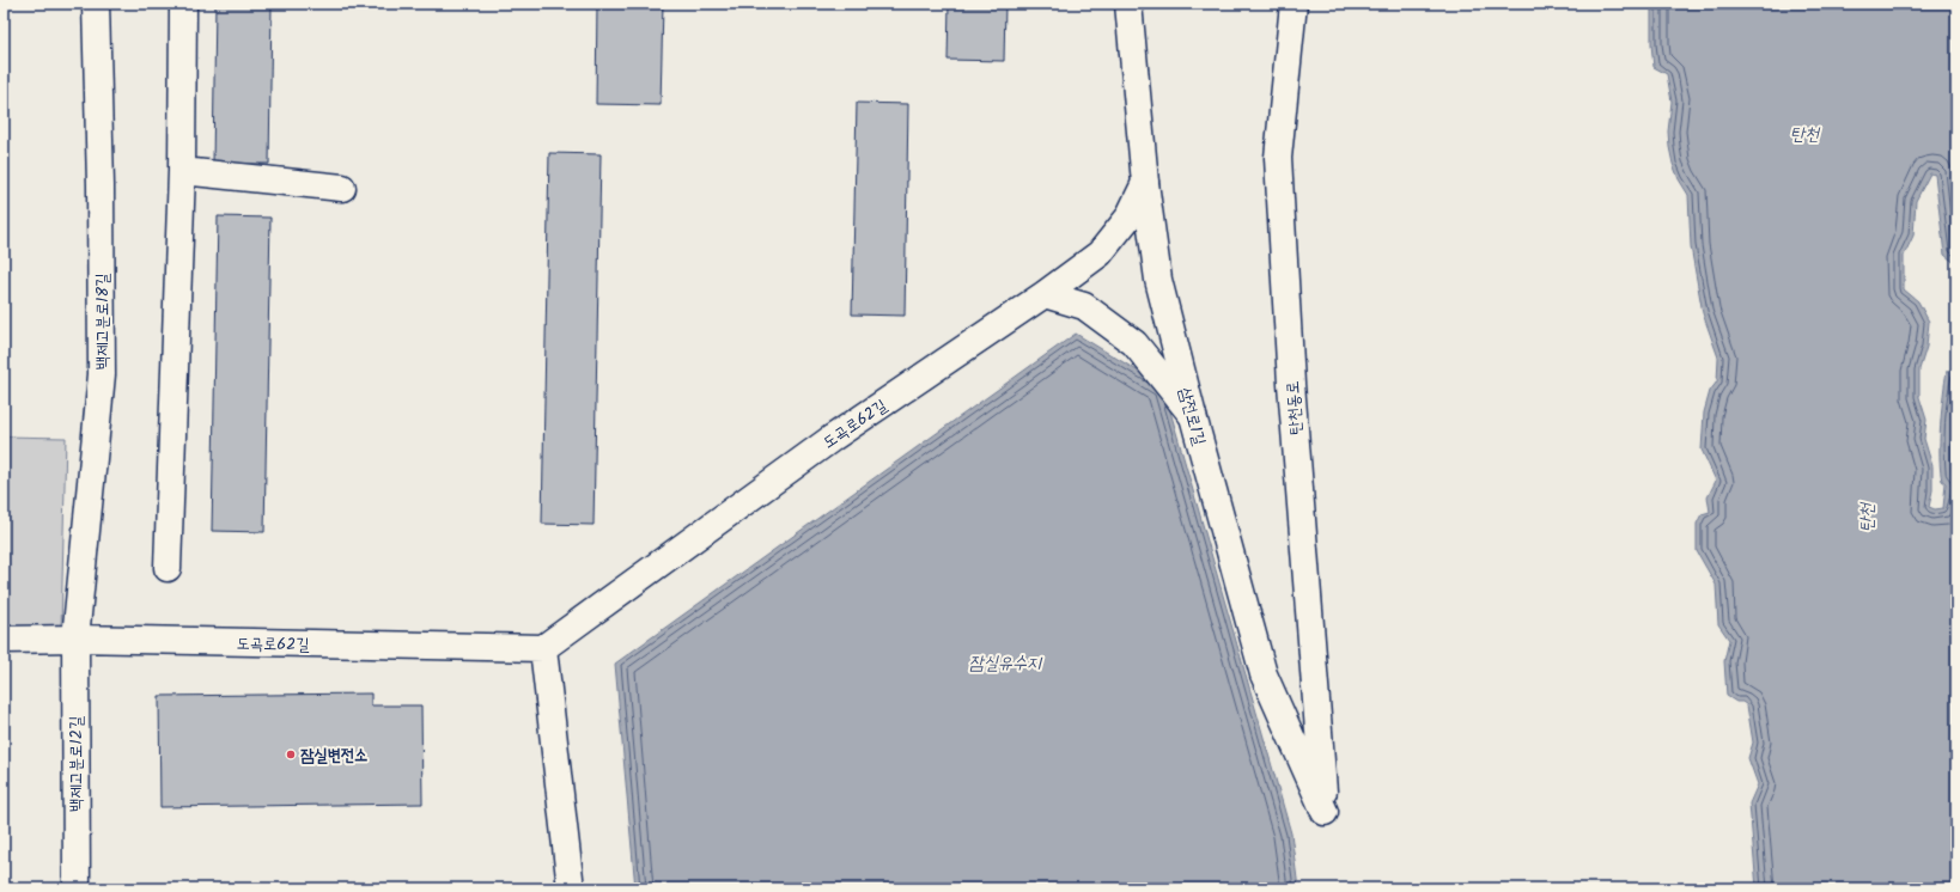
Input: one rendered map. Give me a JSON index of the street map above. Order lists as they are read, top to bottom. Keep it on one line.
{"streets":{"street":["백제고분로18길","탄천동로","삼전로1길","도곡로62길","백제고분로12길"]},"crossings":[["백제고분로18길","도곡로62길"],["백제고분로18길","백제고분로12길"],["탄천동로","삼전로1길"],["삼전로1길","도곡로62길"],["도곡로62길","백제고분로12길"]],"water":["탄천","잠실유수지"],"places":["잠실변전소"]}
